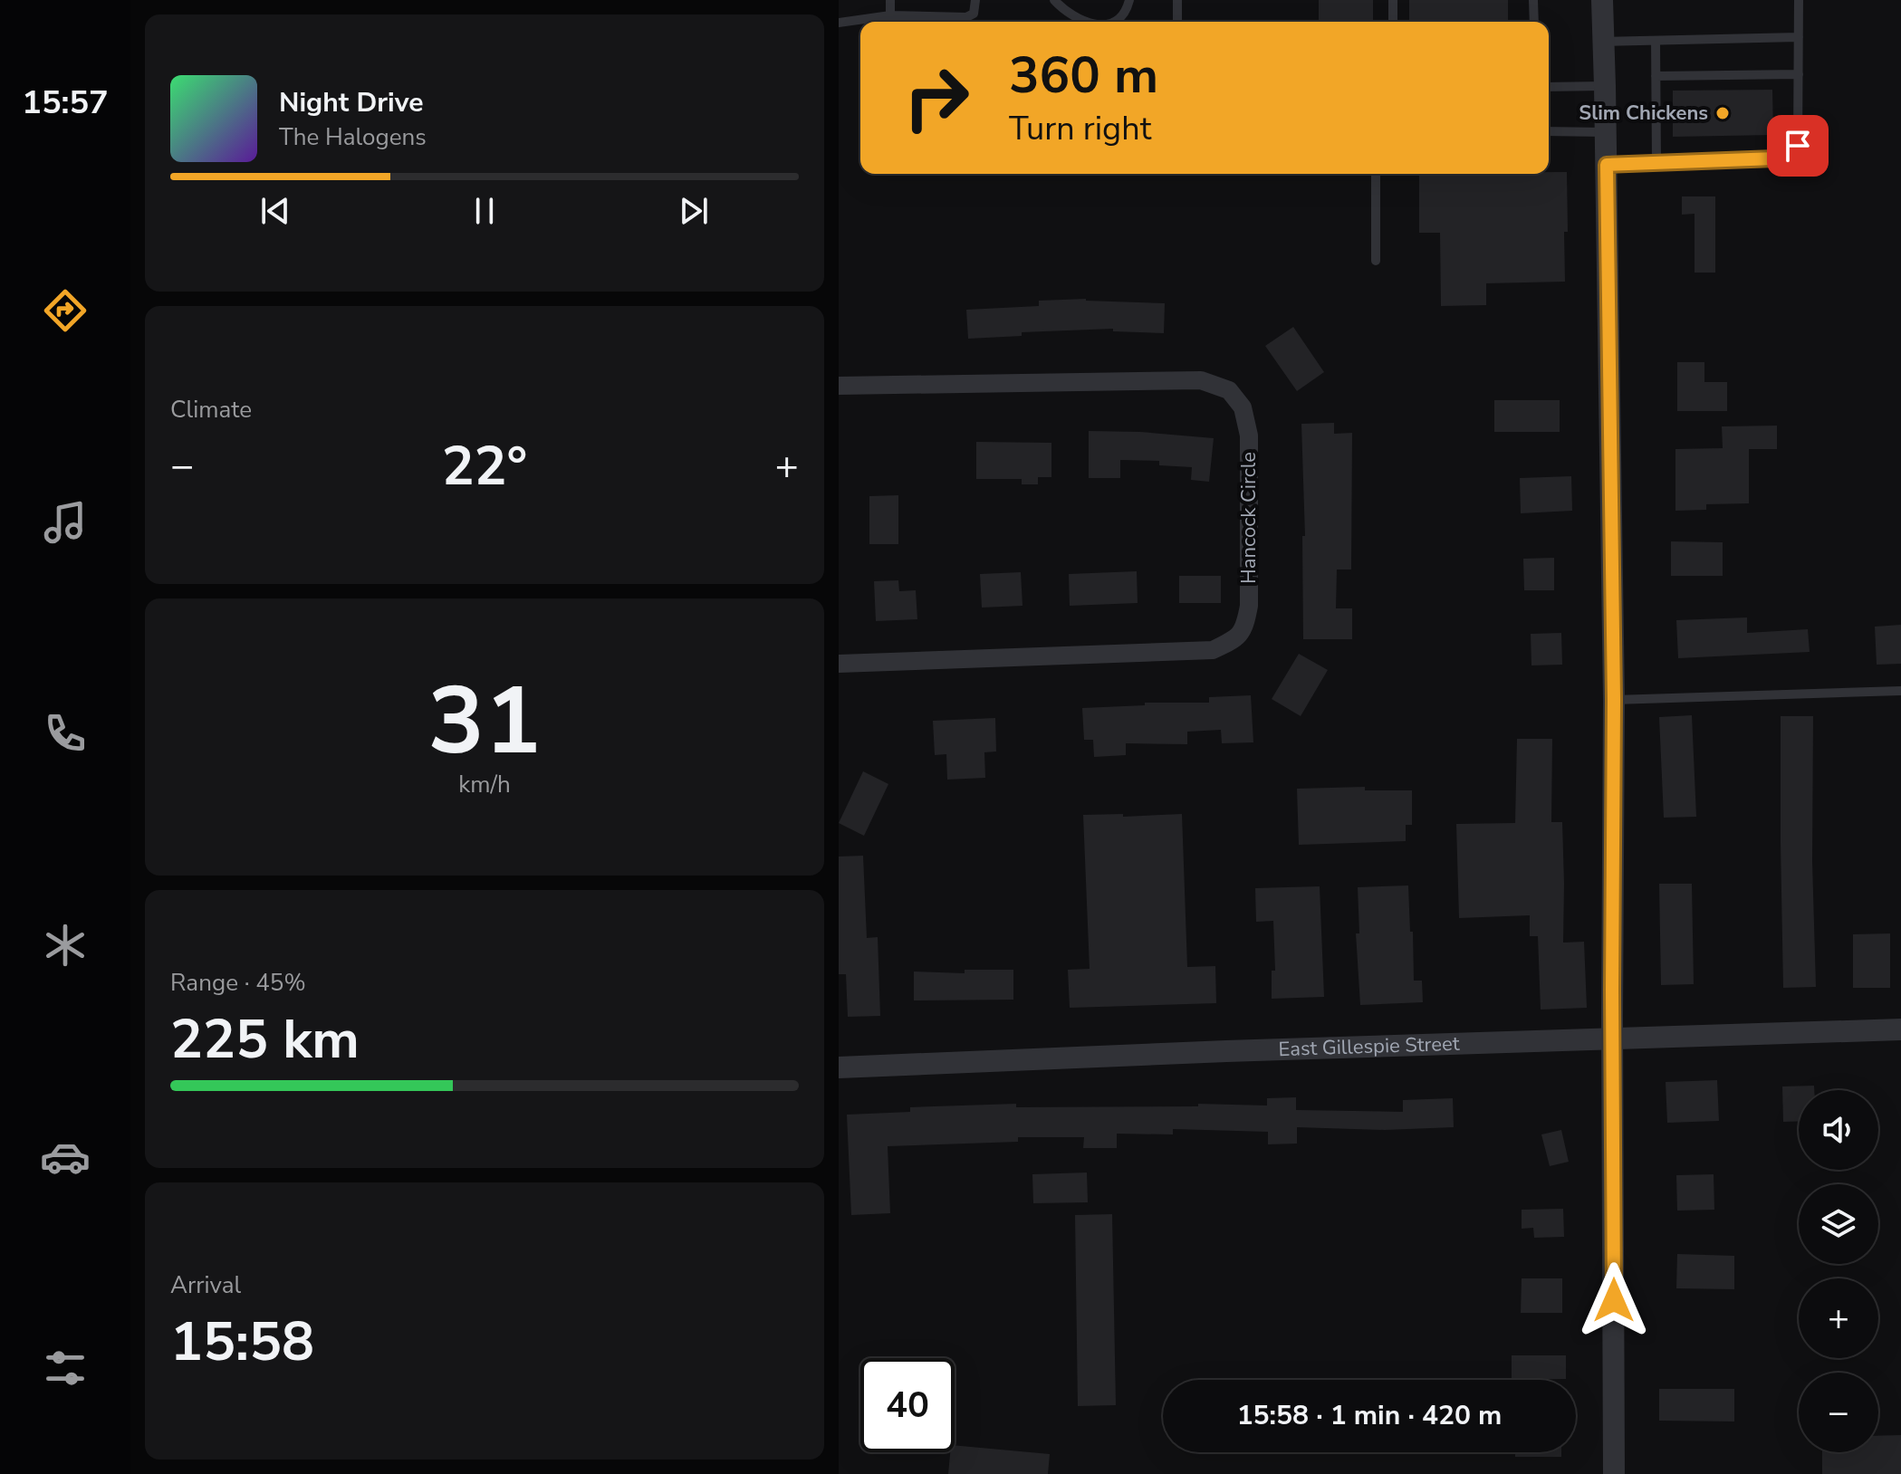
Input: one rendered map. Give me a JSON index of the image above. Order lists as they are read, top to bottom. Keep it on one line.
{"streets":{"street":["Hancock Circle","East Gillespie Street"]},"places":["Slim Chickens"],"page":{"tabs":"15:57","turn":["360 m","Turn right"],"song":["Night Drive","The Halogens"],"tile":["Climate",["31","km/h"],["Range · 45%","225 km"],["Arrival","15:58"]],"heat":["−","22°","+"],"map_buttons":["+","−"],"limit":"40","trip":"15:58 · 1 min · 420 m"}}
